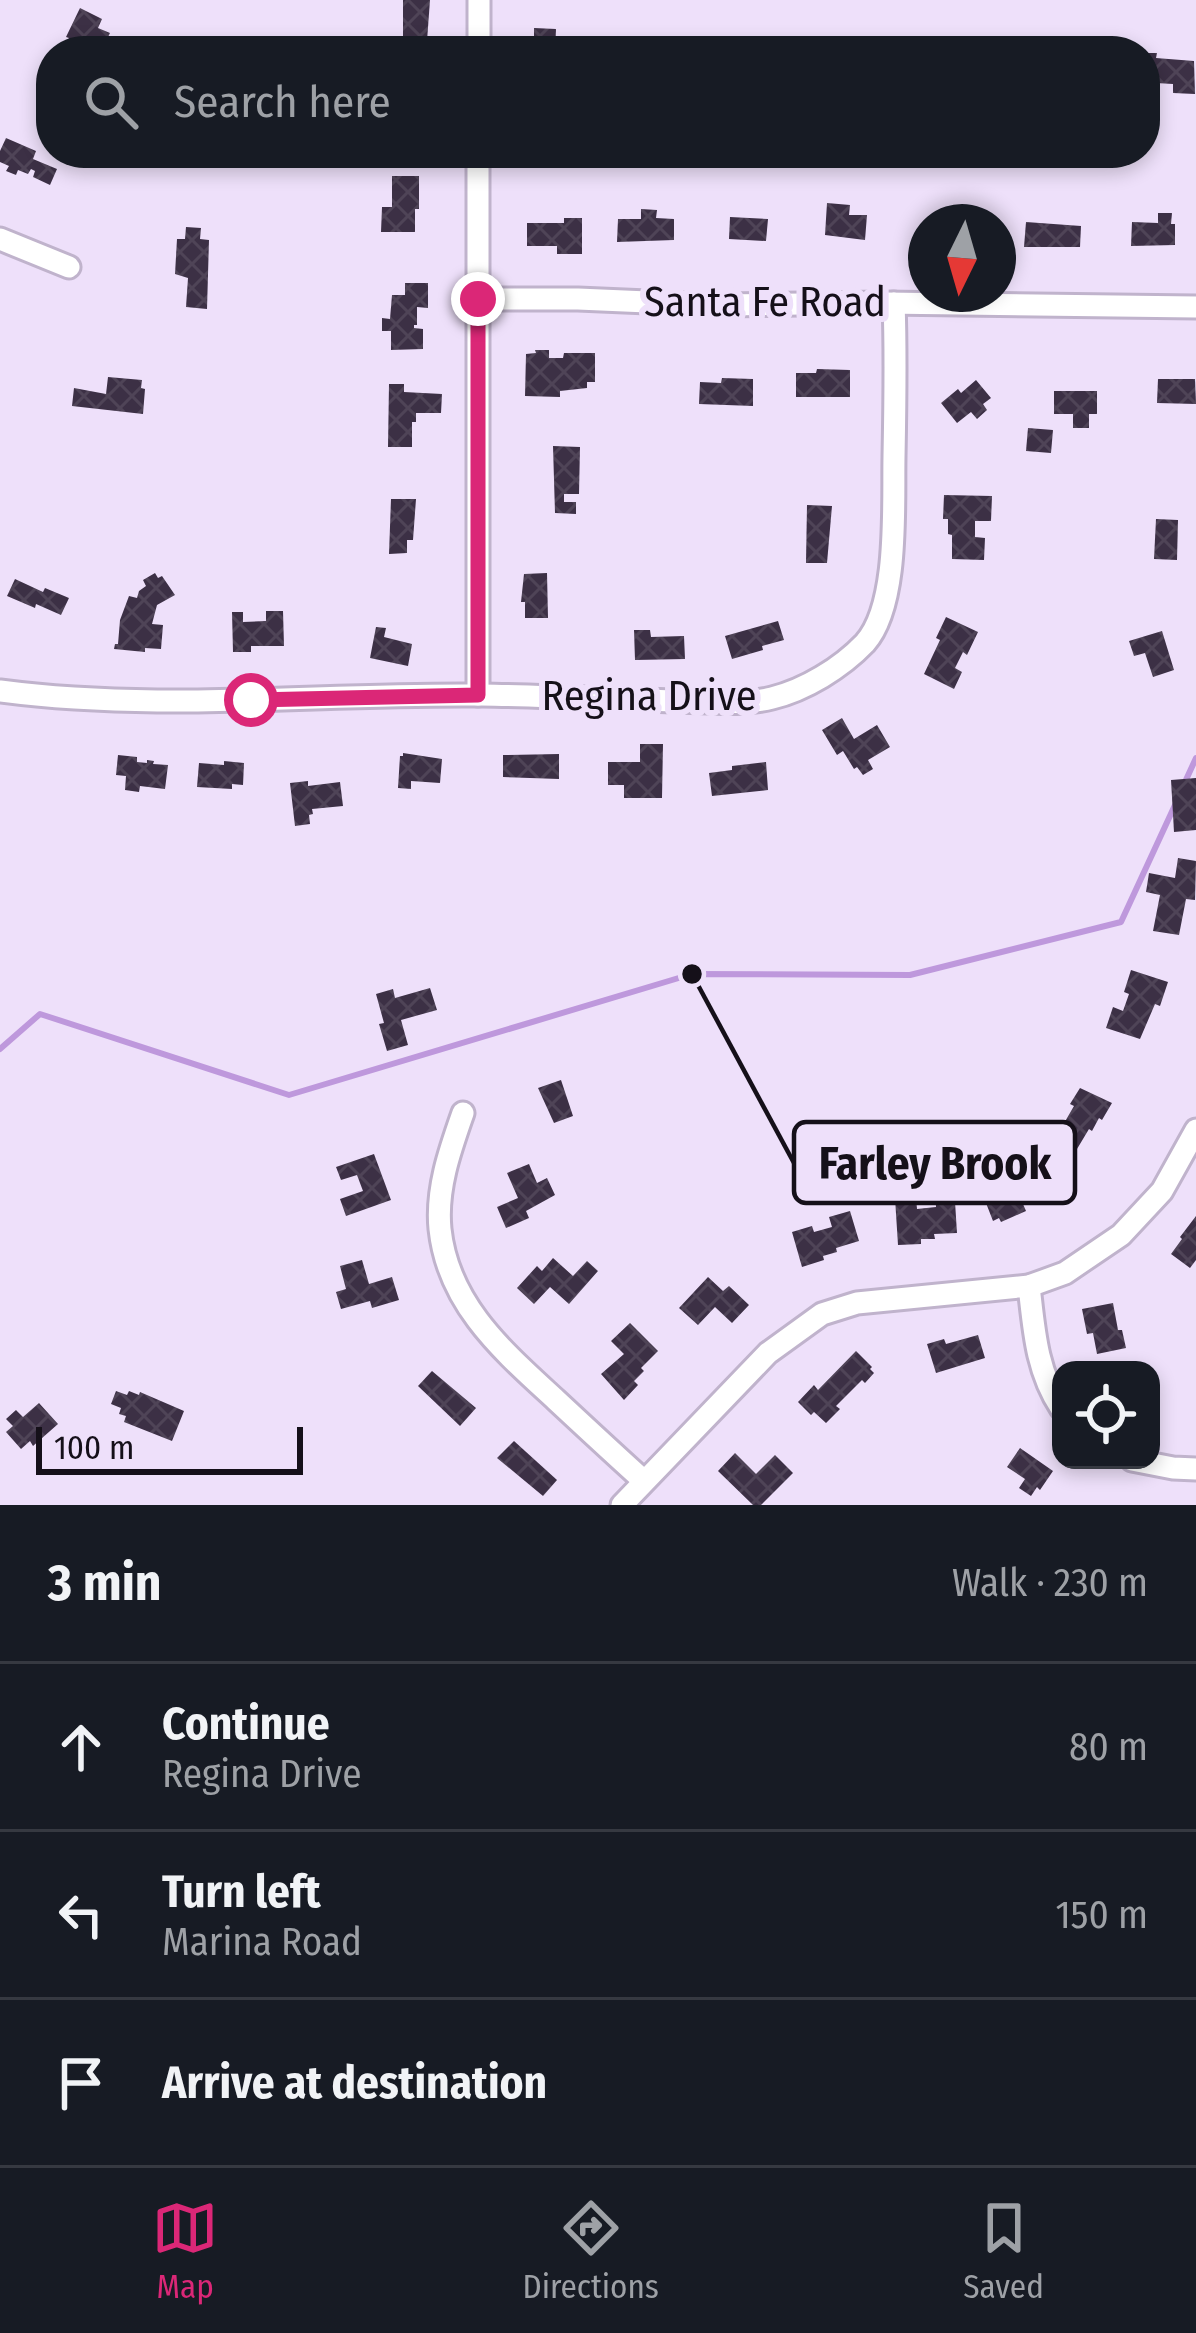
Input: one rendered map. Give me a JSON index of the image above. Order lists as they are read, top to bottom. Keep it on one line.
{"streets":{"street":["Santa Fe Road","Regina Drive"]},"crossings":[["Santa Fe Road","Regina Drive"]],"places":["Farley Brook"],"scale_bar":"100 m","north":"bottom","page":{"search":"Search here","scale":"100 m","heading":["3 min","Walk · 230 m"],"list":[["Continue","Regina Drive","80 m"],["Turn left","Marina Road","150 m"],"Arrive at destination"],"nav":["Map","Directions","Saved"]}}
